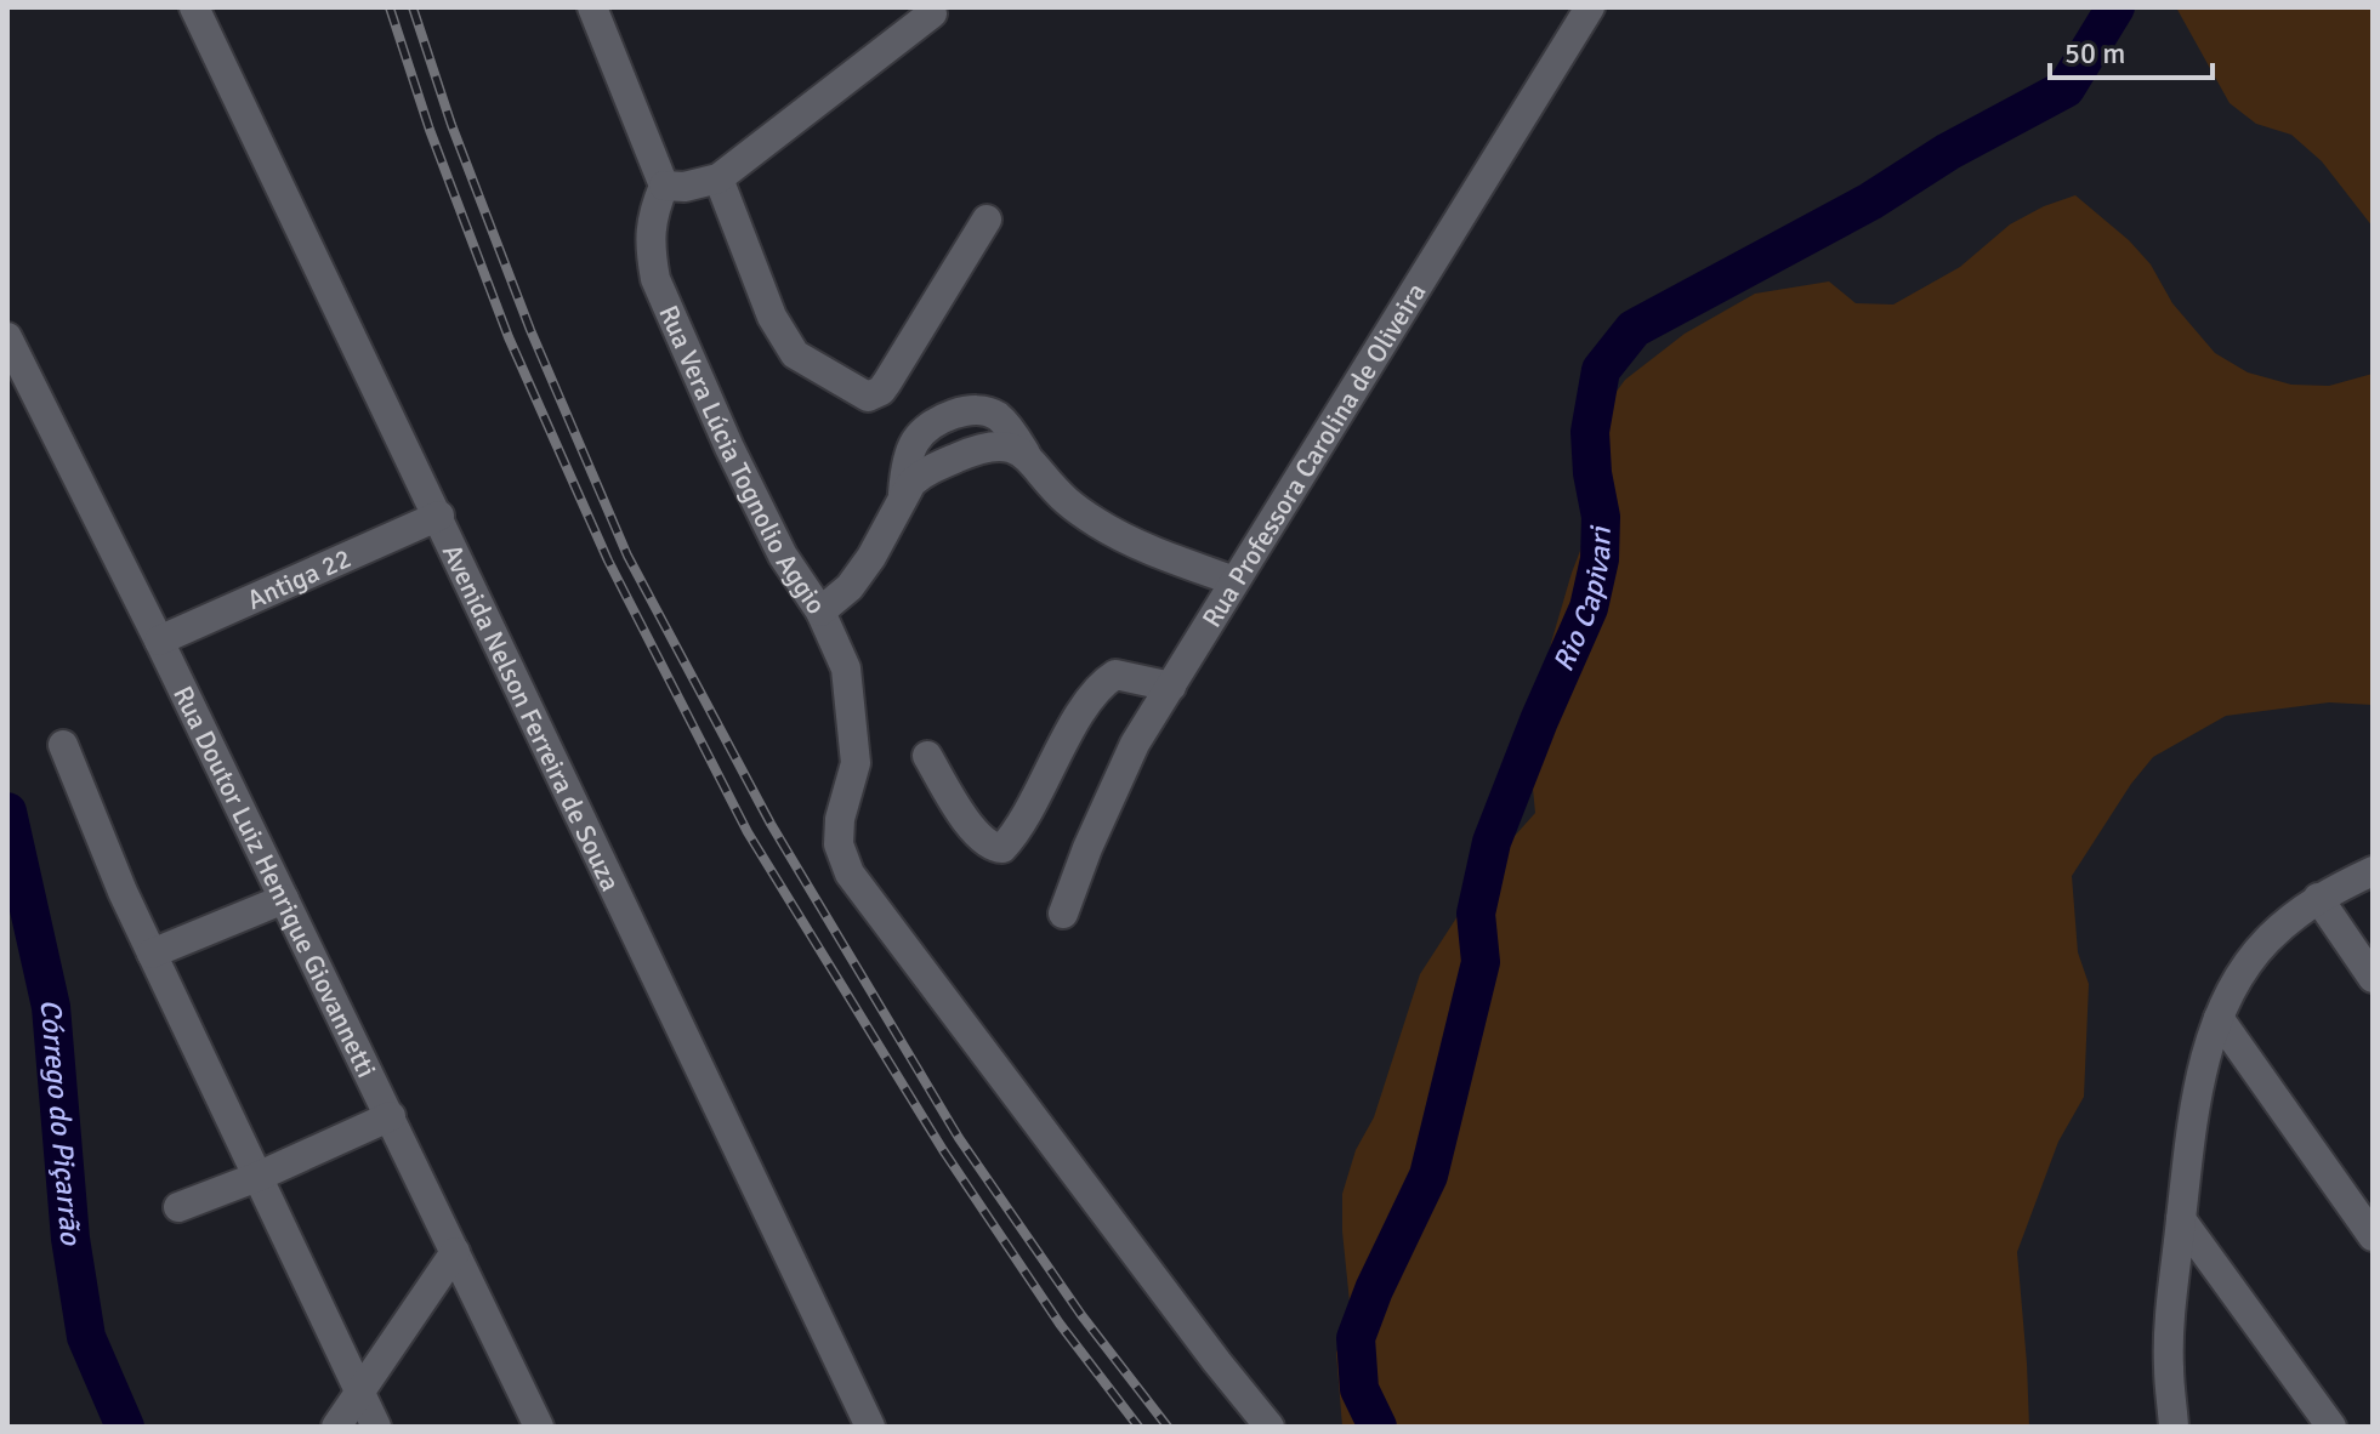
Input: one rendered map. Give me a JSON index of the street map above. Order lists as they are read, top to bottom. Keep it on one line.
{"streets":{"street":["Rua Vera Lúcia Tognolio Aggio","Rua Professora Carolina de Oliveira","Antiga 22","Avenida Nelson Ferreira de Souza","Rua Doutor Luiz Henrique Giovannetti"]},"crossings":[["Antiga 22","Avenida Nelson Ferreira de Souza"],["Antiga 22","Rua Doutor Luiz Henrique Giovannetti"]],"water":["Rio Capivari","Córrego do Piçarrão"],"scale_bar":"50 m"}
